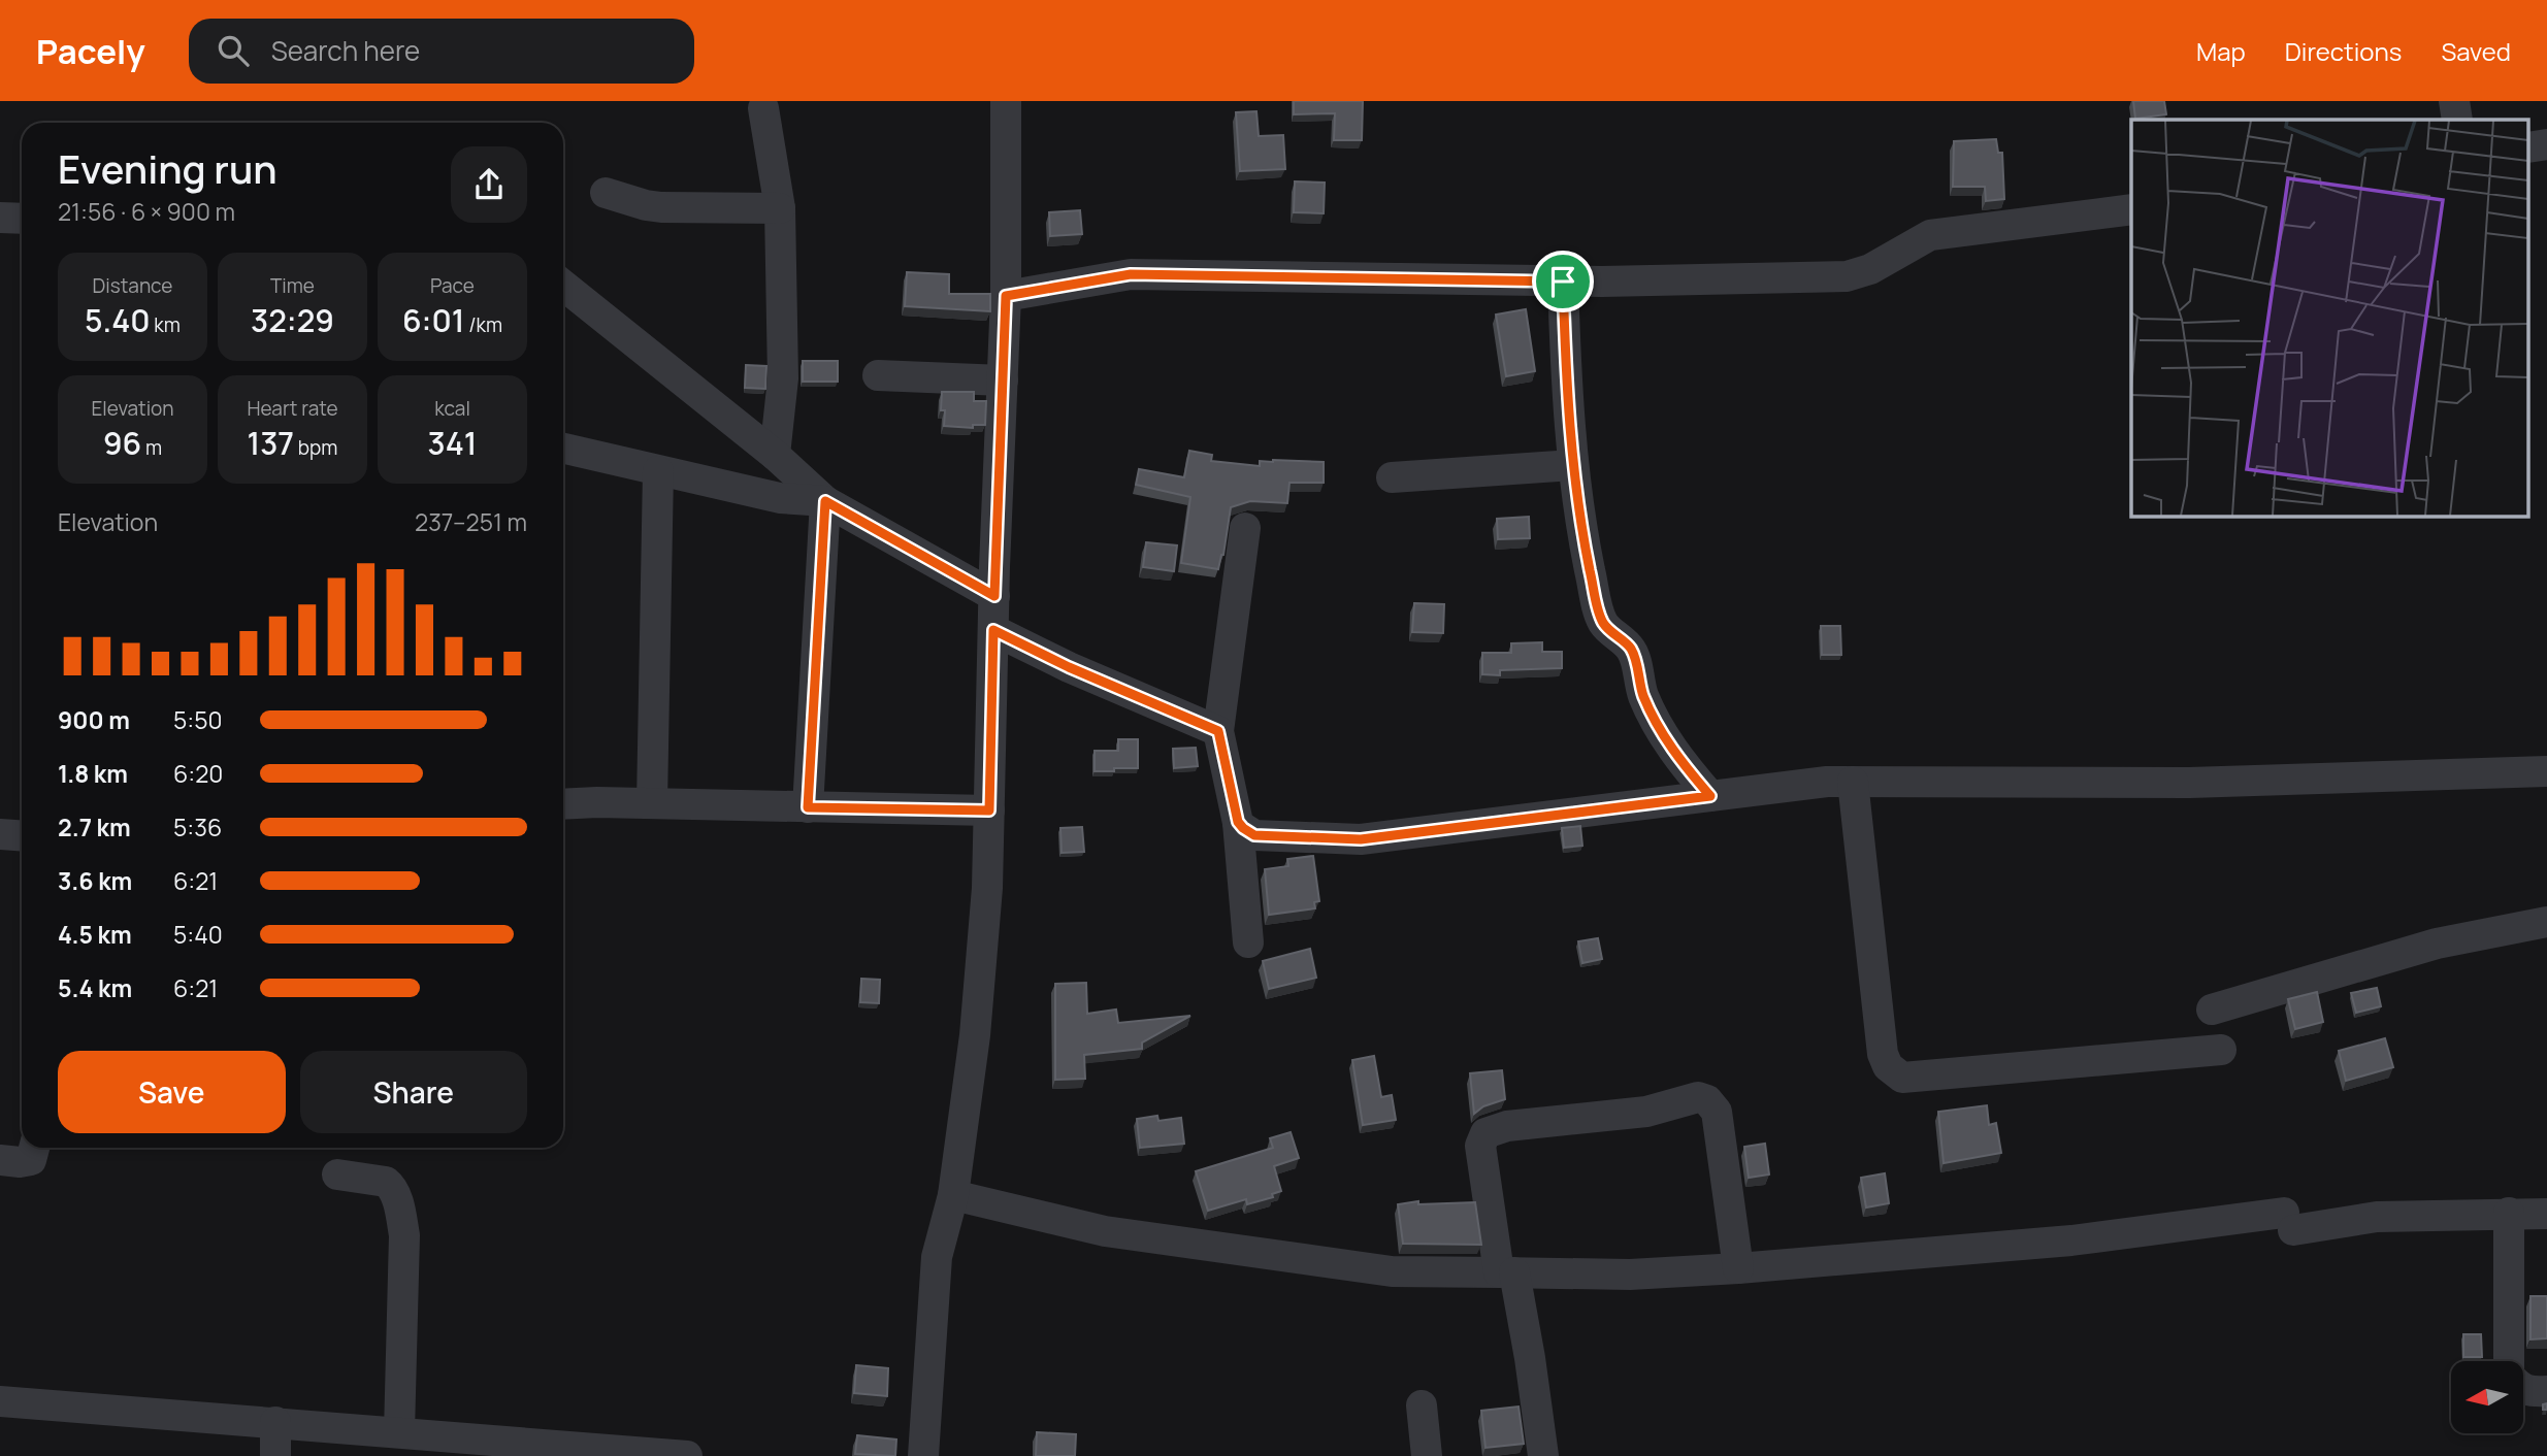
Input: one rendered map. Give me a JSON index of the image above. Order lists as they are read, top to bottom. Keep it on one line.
{"north":"left","page":{"header":"Pacely","search":"Search here","nav":["Map","Directions","Saved"],"heading":["Evening run","21:56 · 6 × 900 m"],"stats":[["Distance","5.40 km"],["Time","32:29"],["Pace","6:01 /km"],["Elevation","96 m"],["Heart rate","137 bpm"],["kcal","341"]],"chart":["Elevation","237–251 m"],"list":[{"name":"900 m","note":"5:50"},{"name":"1.8 km","note":"6:20"},{"name":"2.7 km","note":"5:36"},{"name":"3.6 km","note":"6:21"},{"name":"4.5 km","note":"5:40"},{"name":"5.4 km","note":"6:21"}],"buttons":["Save","Share"]}}
